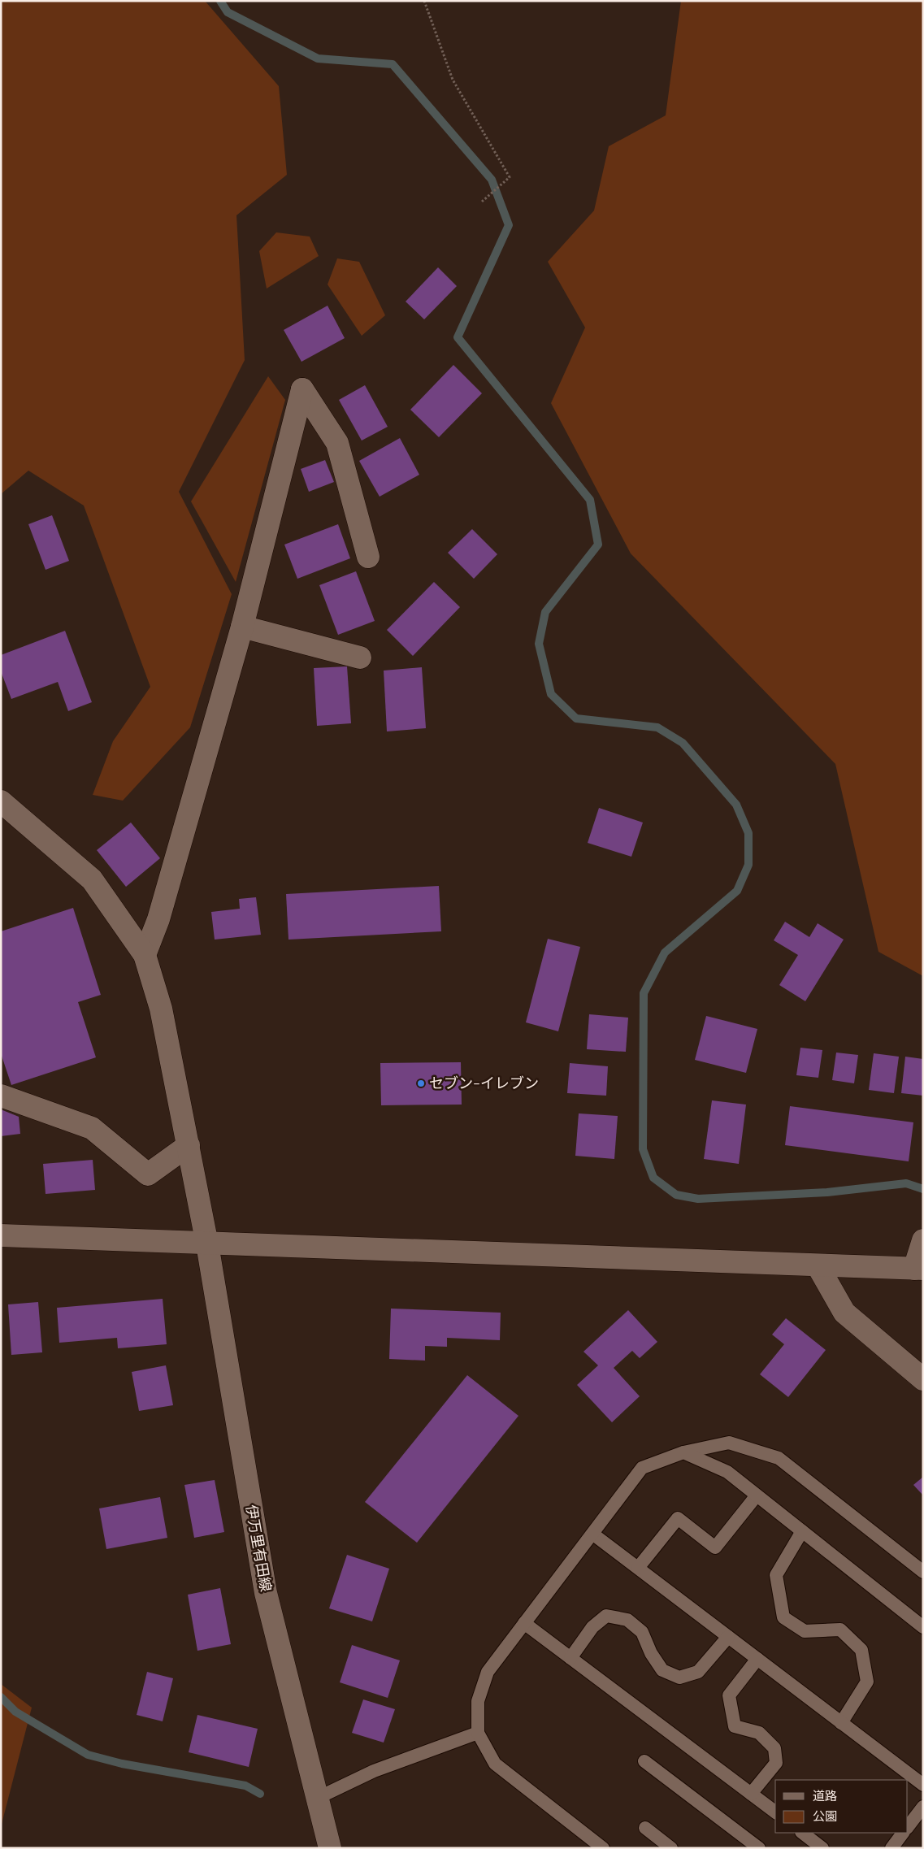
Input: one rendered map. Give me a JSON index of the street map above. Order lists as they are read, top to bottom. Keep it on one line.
{"streets":{"street":["伊万里有田線"]},"places":["セブン-イレブン"],"legend":["道路","公園"]}
